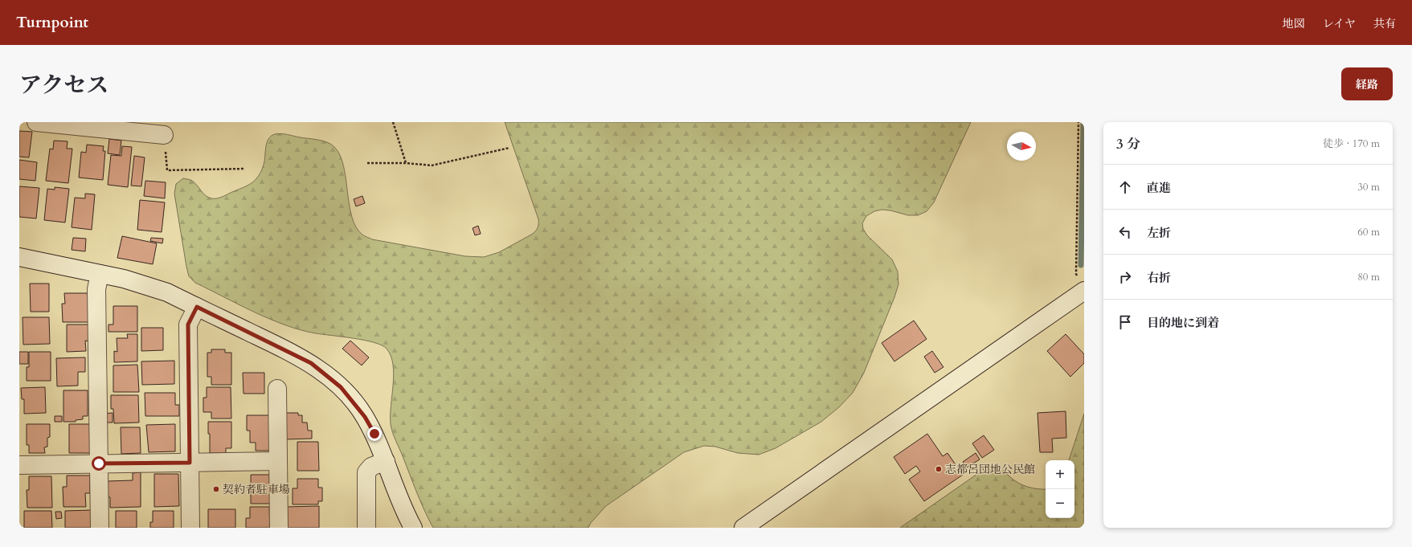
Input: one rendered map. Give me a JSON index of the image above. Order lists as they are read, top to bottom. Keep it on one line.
{"places":["志都呂団地公民館","契約者駐車場"],"north":"right","page":{"header":"Turnpoint","nav":["地図","レイヤ","共有"],"title":"アクセス","buttons":"経路","heading":["3 分","徒歩 · 170 m"],"list":[["直進","30 m"],["左折","60 m"],["右折","80 m"],"目的地に到着"],"map_buttons":["+","−"]}}
